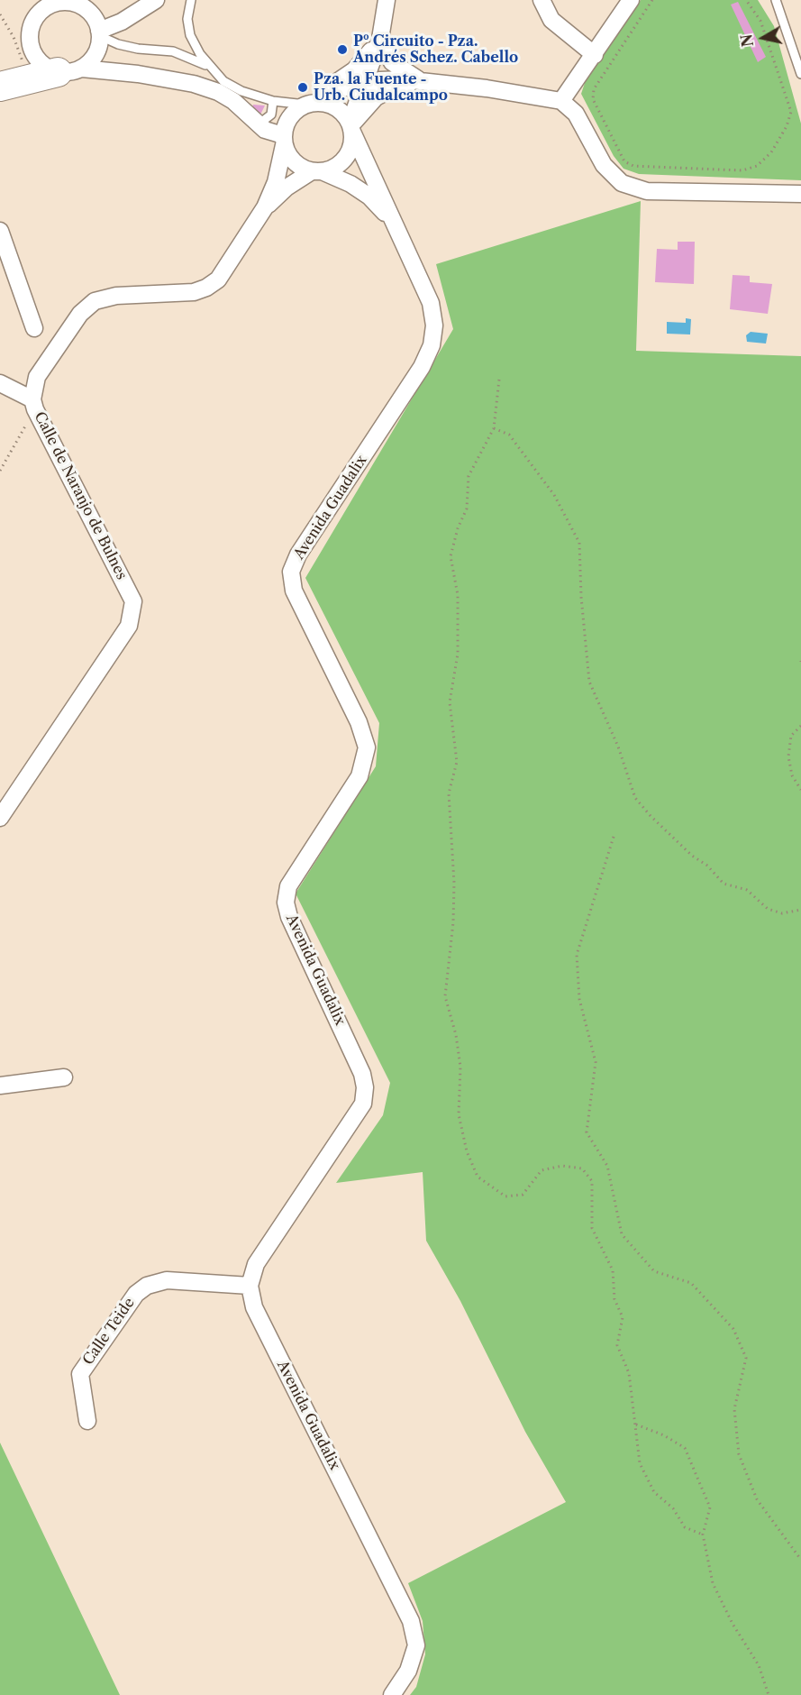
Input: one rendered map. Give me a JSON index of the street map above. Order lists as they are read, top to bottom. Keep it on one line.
{"streets":{"street":["Calle de Naranjo de Bulnes","Avenida Guadalix","Calle Teide"]},"crossings":[["Calle de Naranjo de Bulnes","Avenida Guadalix"],["Avenida Guadalix","Calle Teide"]],"places":["Pº Circuito - Pza. Andrés Schez. Cabello","Pza. la Fuente - Urb. Ciudalcampo"],"north":"left"}
